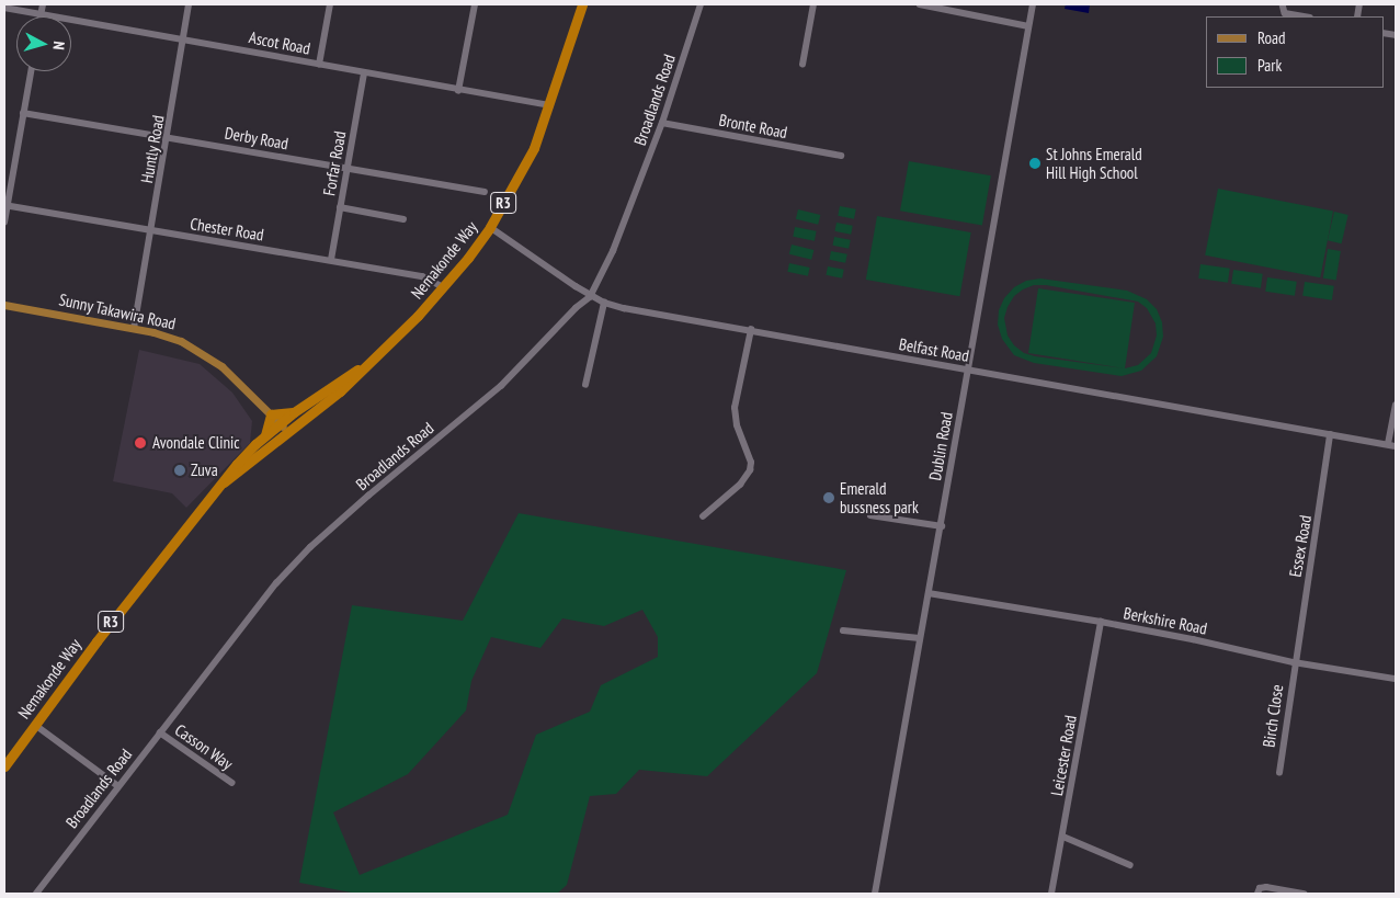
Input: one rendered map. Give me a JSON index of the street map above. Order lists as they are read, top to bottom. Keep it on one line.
{"streets":{"highway":["R3","Nemakonde Way"],"main road":["Sunny Takawira Road"],"street":["Ascot Road","Broadlands Road","Bronte Road","Derby Road","Huntly Road","Forfar Road","Chester Road","Belfast Road","Dublin Road","Essex Road","Berkshire Road","Birch Close","Casson Way","Leicester Road"]},"crossings":[["Ascot Road","Huntly Road"],["Ascot Road","Forfar Road"],["Ascot Road","Nemakonde Way"],["Broadlands Road","Bronte Road"],["Broadlands Road","Belfast Road"],["Broadlands Road","Casson Way"],["Derby Road","Huntly Road"],["Derby Road","Forfar Road"],["Huntly Road","Chester Road"],["Huntly Road","Sunny Takawira Road"],["Forfar Road","Chester Road"],["Chester Road","Nemakonde Way"],["Nemakonde Way","Sunny Takawira Road"],["Nemakonde Way","Belfast Road"],["Belfast Road","Dublin Road"],["Belfast Road","Essex Road"],["Dublin Road","Berkshire Road"],["Essex Road","Berkshire Road"],["Essex Road","Birch Close"],["Berkshire Road","Birch Close"],["Berkshire Road","Leicester Road"]],"places":["St Johns Emerald Hill High School","Avondale Clinic","Zuva","Emerald bussness park"],"legend":["Road","Park"],"north":"right"}
